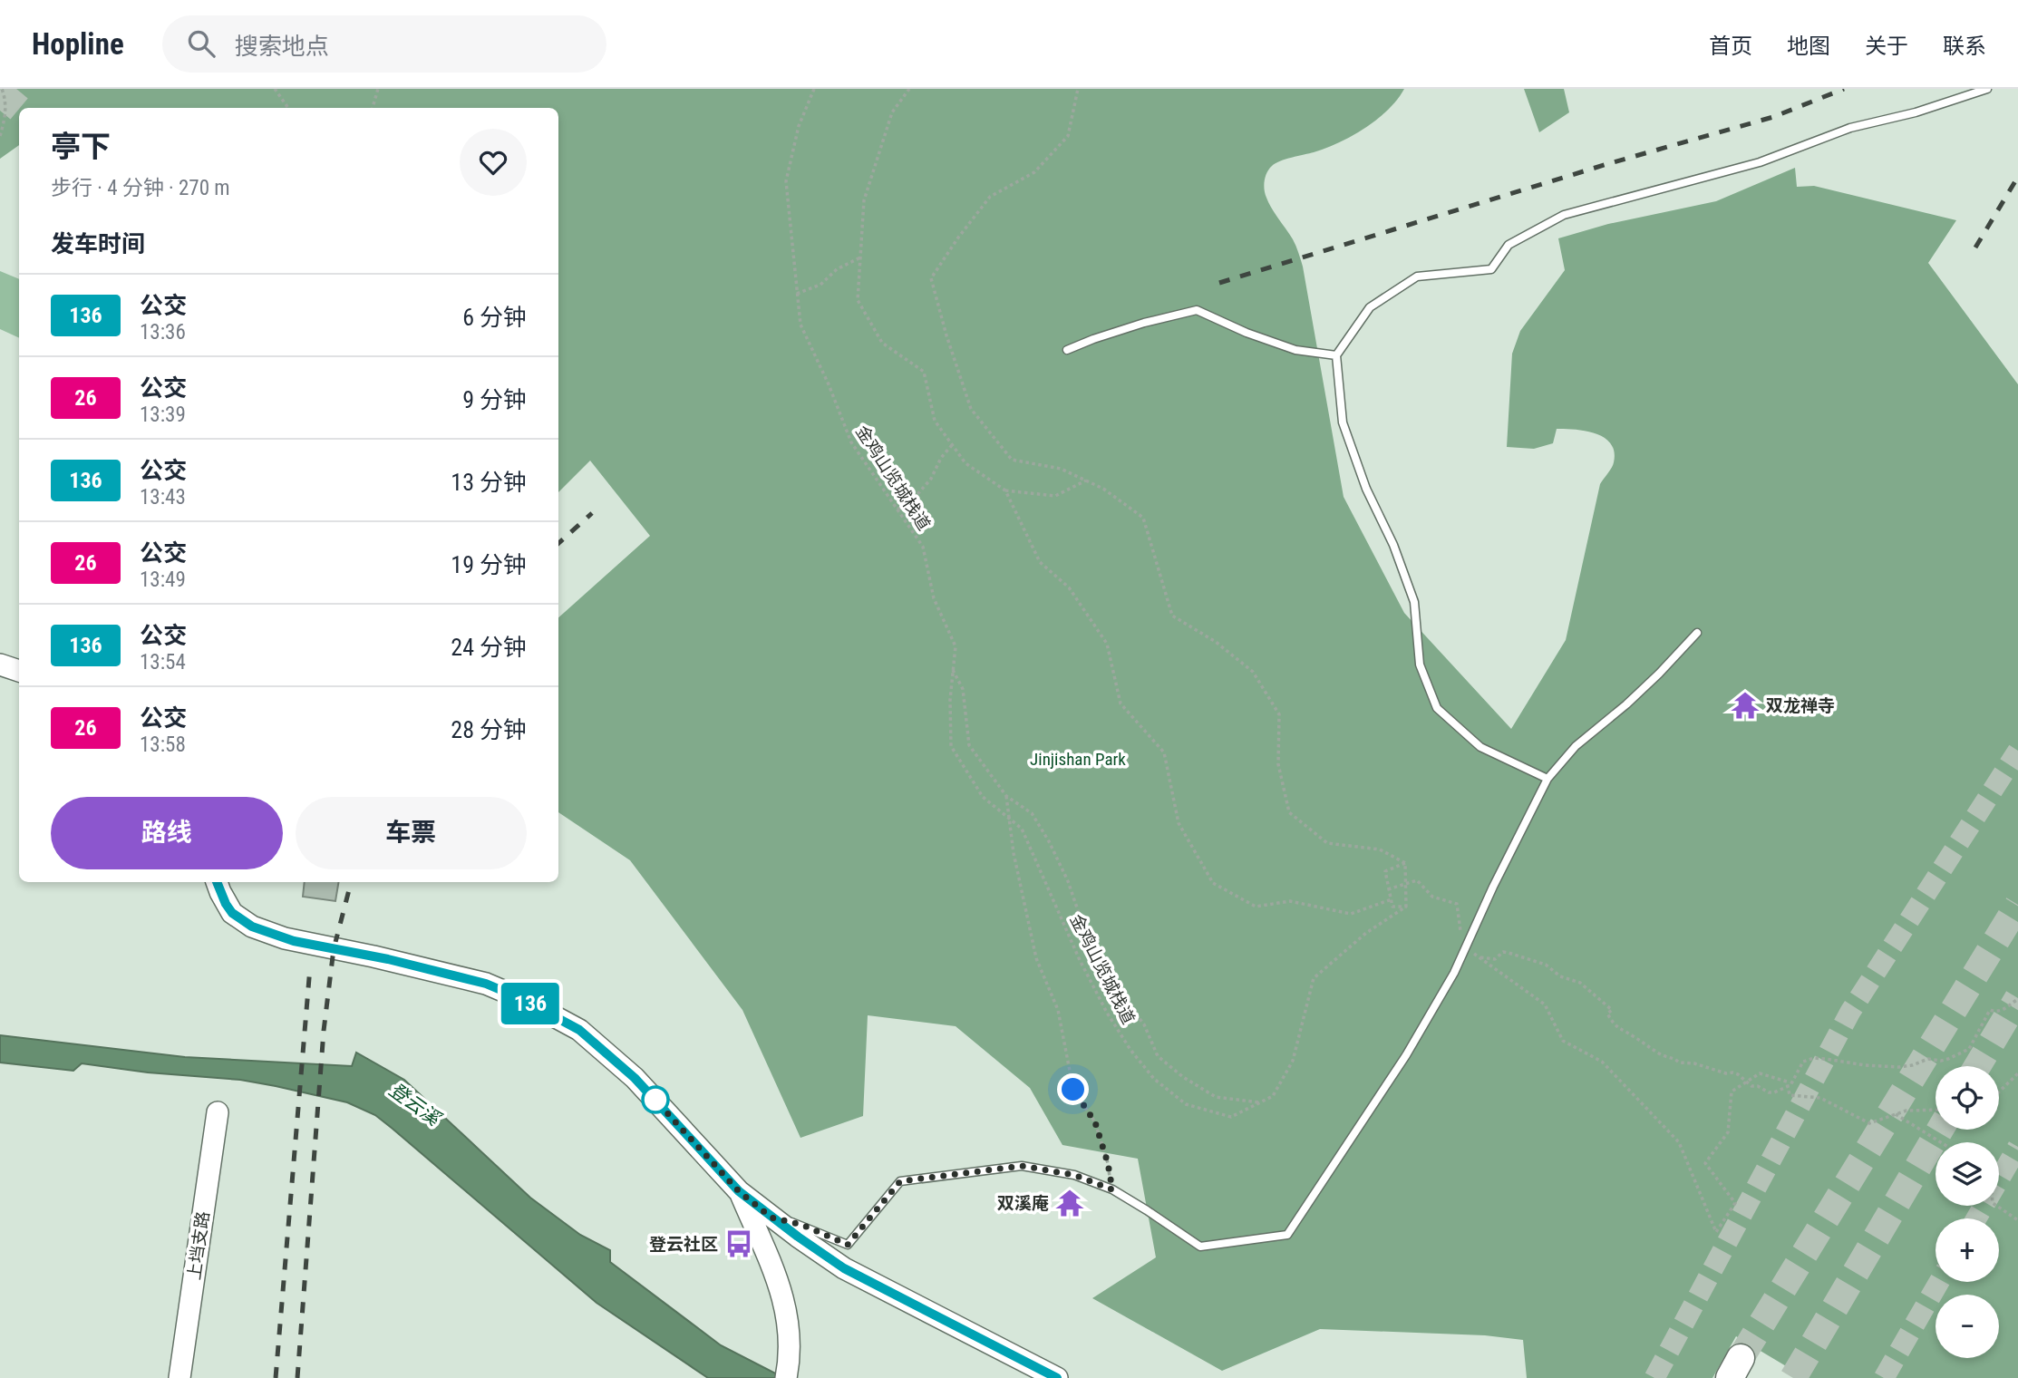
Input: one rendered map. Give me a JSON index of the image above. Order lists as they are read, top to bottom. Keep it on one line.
{"streets":{"street":["上垱支路"],"path":["金鸡山览城栈道"]},"water":["登云溪"],"parks":["Jinjishan Park"],"places":{"temple":["双龙禅寺","双溪庵"],"bus stop":["登云社区"]},"lines":["bus line 136"],"page":{"header":"Hopline","search":"搜索地点","nav":["首页","地图","关于","联系"],"on_map":"136","heading":[["亭下","步行 · 4 分钟 · 270 m"],"发车时间"],"list":[{"mark":"136","name":"公交","note":"13:36","value":"6 分钟"},{"mark":"26","name":"公交","note":"13:39","value":"9 分钟"},{"mark":"136","name":"公交","note":"13:43","value":"13 分钟"},{"mark":"26","name":"公交","note":"13:49","value":"19 分钟"},{"mark":"136","name":"公交","note":"13:54","value":"24 分钟"},{"mark":"26","name":"公交","note":"13:58","value":"28 分钟"}],"buttons":["路线","车票"],"map_buttons":["+","−"]}}
